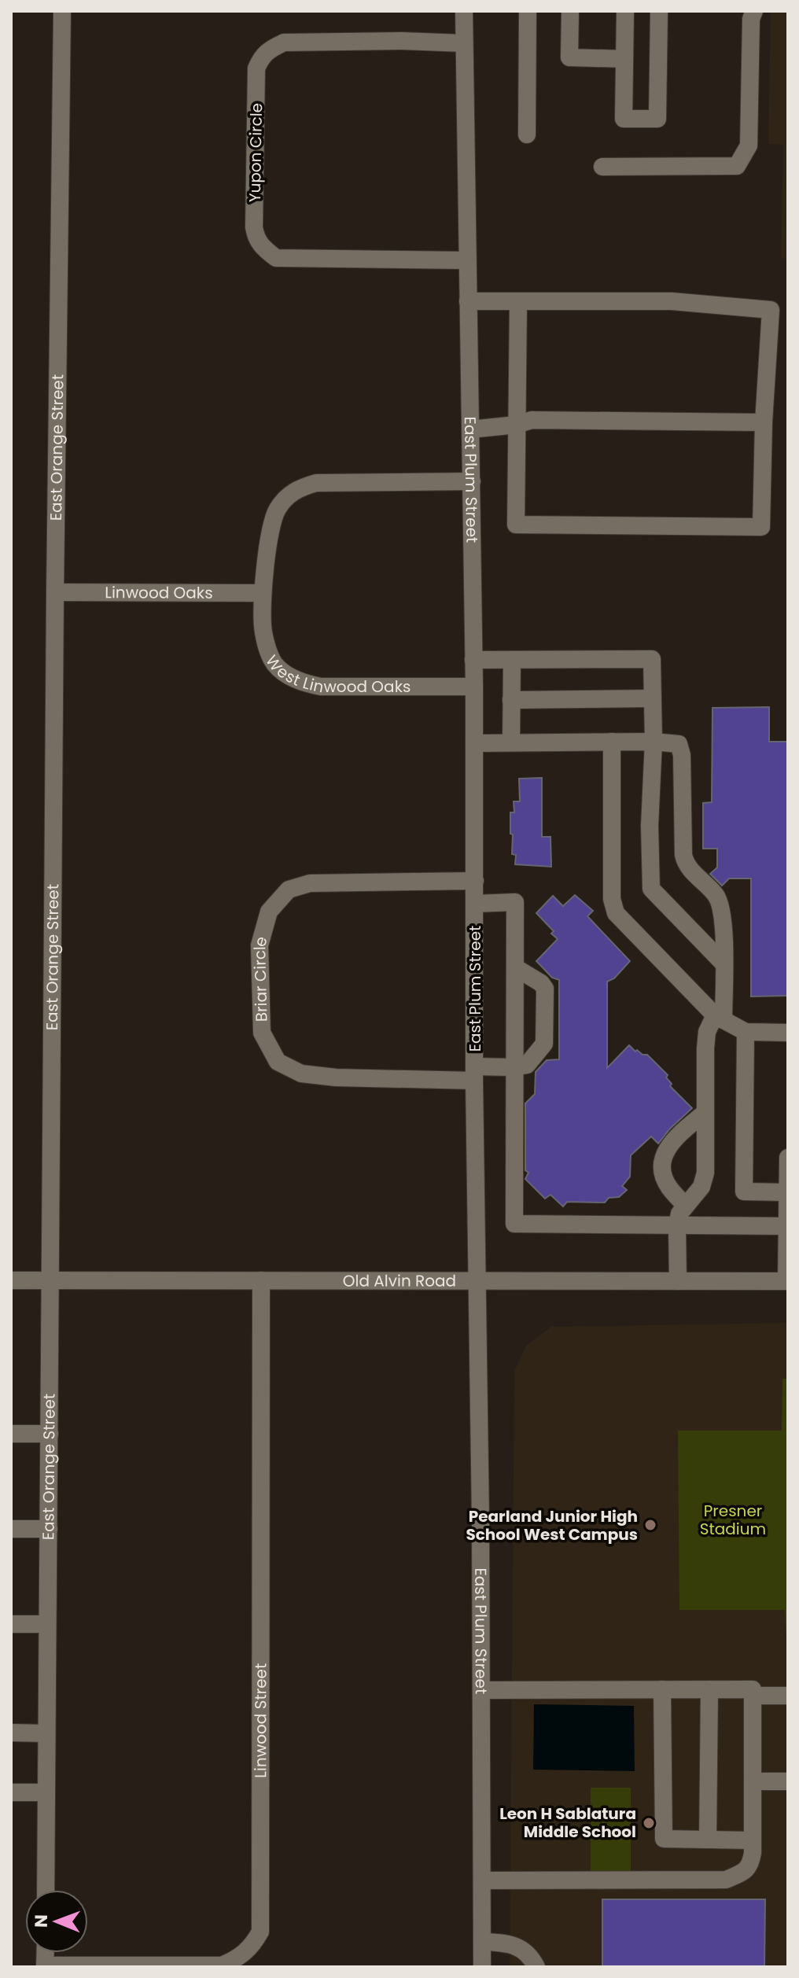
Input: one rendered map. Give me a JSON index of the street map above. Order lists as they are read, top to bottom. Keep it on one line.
{"streets":{"street":["Yupon Circle","East Orange Street","East Plum Street","Linwood Oaks","West Linwood Oaks","Briar Circle","Old Alvin Road","Linwood Street"]},"crossings":[["Yupon Circle","East Plum Street"],["East Orange Street","Linwood Oaks"],["East Orange Street","Old Alvin Road"],["East Plum Street","West Linwood Oaks"],["East Plum Street","Briar Circle"],["East Plum Street","Old Alvin Road"],["Linwood Oaks","West Linwood Oaks"],["Old Alvin Road","Linwood Street"]],"parks":["Presner Stadium"],"places":["Pearland Junior High School West Campus","Leon H Sablatura Middle School"],"north":"left"}
